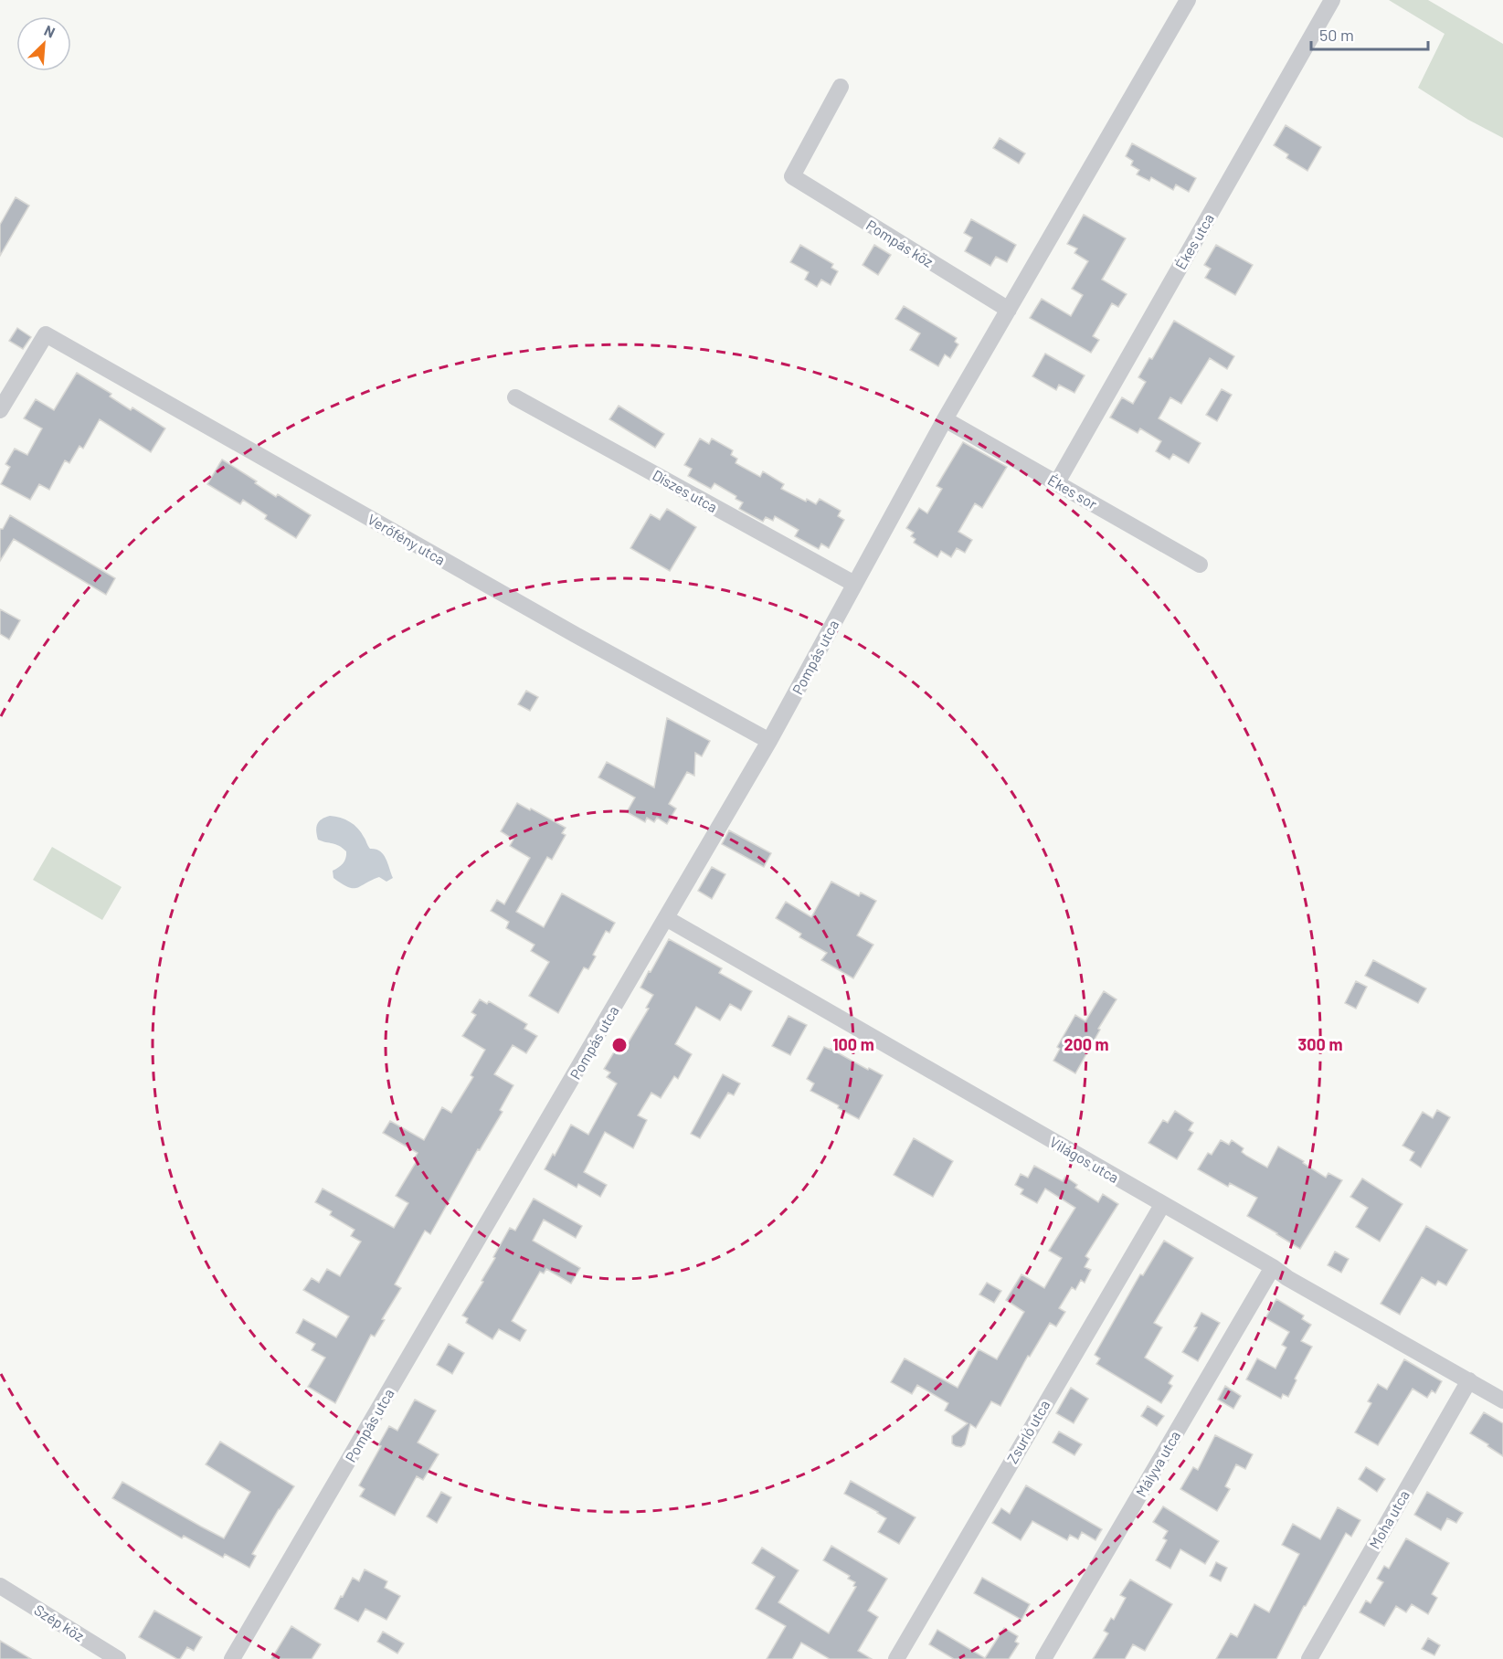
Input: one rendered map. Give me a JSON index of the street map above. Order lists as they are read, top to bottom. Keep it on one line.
{"streets":{"street":["Ékes utca","Pompás köz","Díszes utca","Ékes sor","Verőfény utca","Pompás utca","Világos utca","Zsurló utca","Mályva utca","Moha utca","Szép köz"]},"crossings":[["Ékes utca","Ékes sor"],["Pompás köz","Pompás utca"],["Díszes utca","Pompás utca"],["Ékes sor","Pompás utca"],["Verőfény utca","Pompás utca"],["Pompás utca","Világos utca"],["Világos utca","Zsurló utca"],["Világos utca","Mályva utca"],["Világos utca","Moha utca"]],"scale_bar":"50 m","north":"top right","rings":["100 m","200 m","300 m"]}
